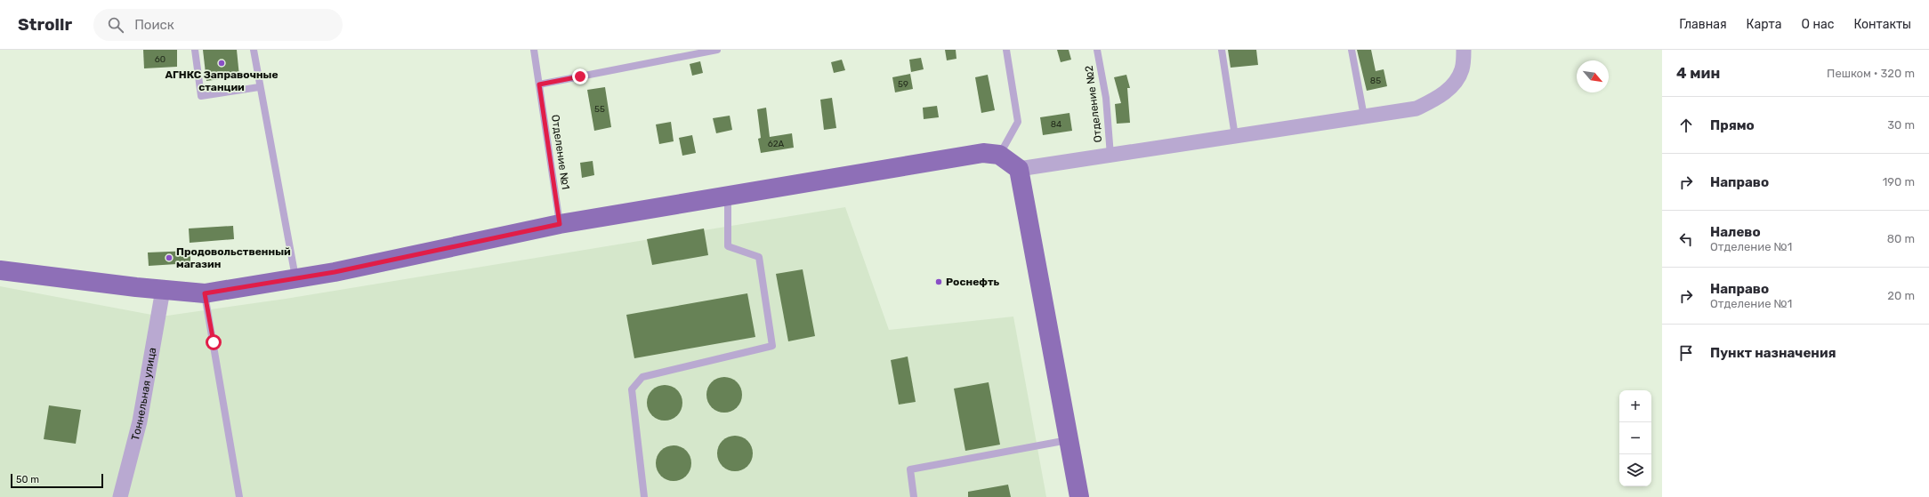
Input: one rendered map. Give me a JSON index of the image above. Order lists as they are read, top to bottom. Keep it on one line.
{"streets":{"street":["Тоннельная улица"],"lane":["Отделение №2","Отделение №1"]},"places":["АГНКС Заправочные станции","Продовольственный магазин","Роснефть"],"house_numbers":["60","85","59","55","84","62А"],"scale_bar":"50 m","north":"bottom right","page":{"header":"Strollr","search":"Поиск","nav":["Главная","Карта","О нас","Контакты"],"heading":["4 мин","Пешком · 320 m"],"list":[["Прямо","30 m"],["Направо","190 m"],["Налево","Отделение №1","80 m"],["Направо","Отделение №1","20 m"],"Пункт назначения"],"map_buttons":["+","−"],"scale":"50 m"}}
